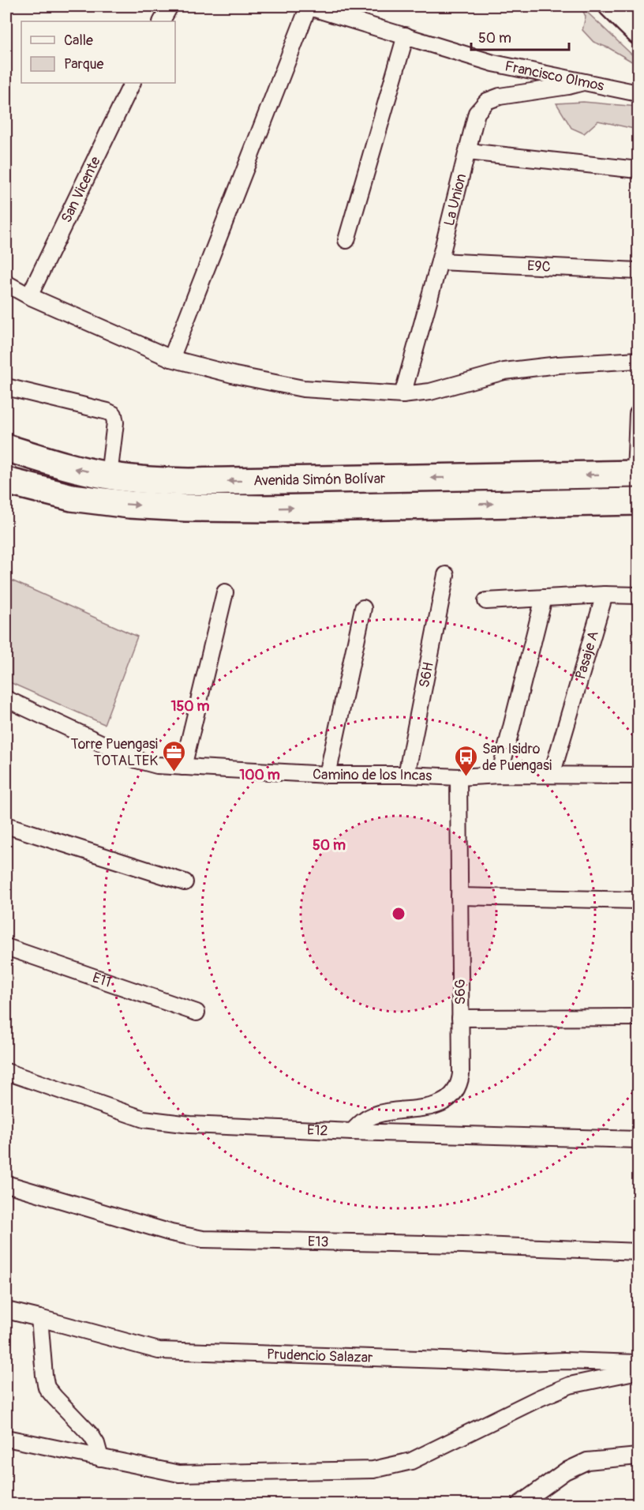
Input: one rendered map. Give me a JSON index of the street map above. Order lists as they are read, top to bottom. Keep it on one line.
{"streets":{"highway":["Avenida Simón Bolívar"],"street":["Francisco Olmos","San Vicente","La Union","E9C","Pasaje A","S6H","Camino de los Incas","E11","S6G","E12","E13","Prudencio Salazar"]},"crossings":[["Francisco Olmos","La Union"],["La Union","E9C"],["Pasaje A","Camino de los Incas"],["S6H","Camino de los Incas"],["Camino de los Incas","S6G"],["S6G","E12"]],"places":{"office":["Torre Puengasi TOTALTEK"],"bus stop":["San Isidro de Puengasi"]},"legend":["Calle","Parque"],"scale_bar":"50 m","rings":["150 m","100 m","50 m"]}
